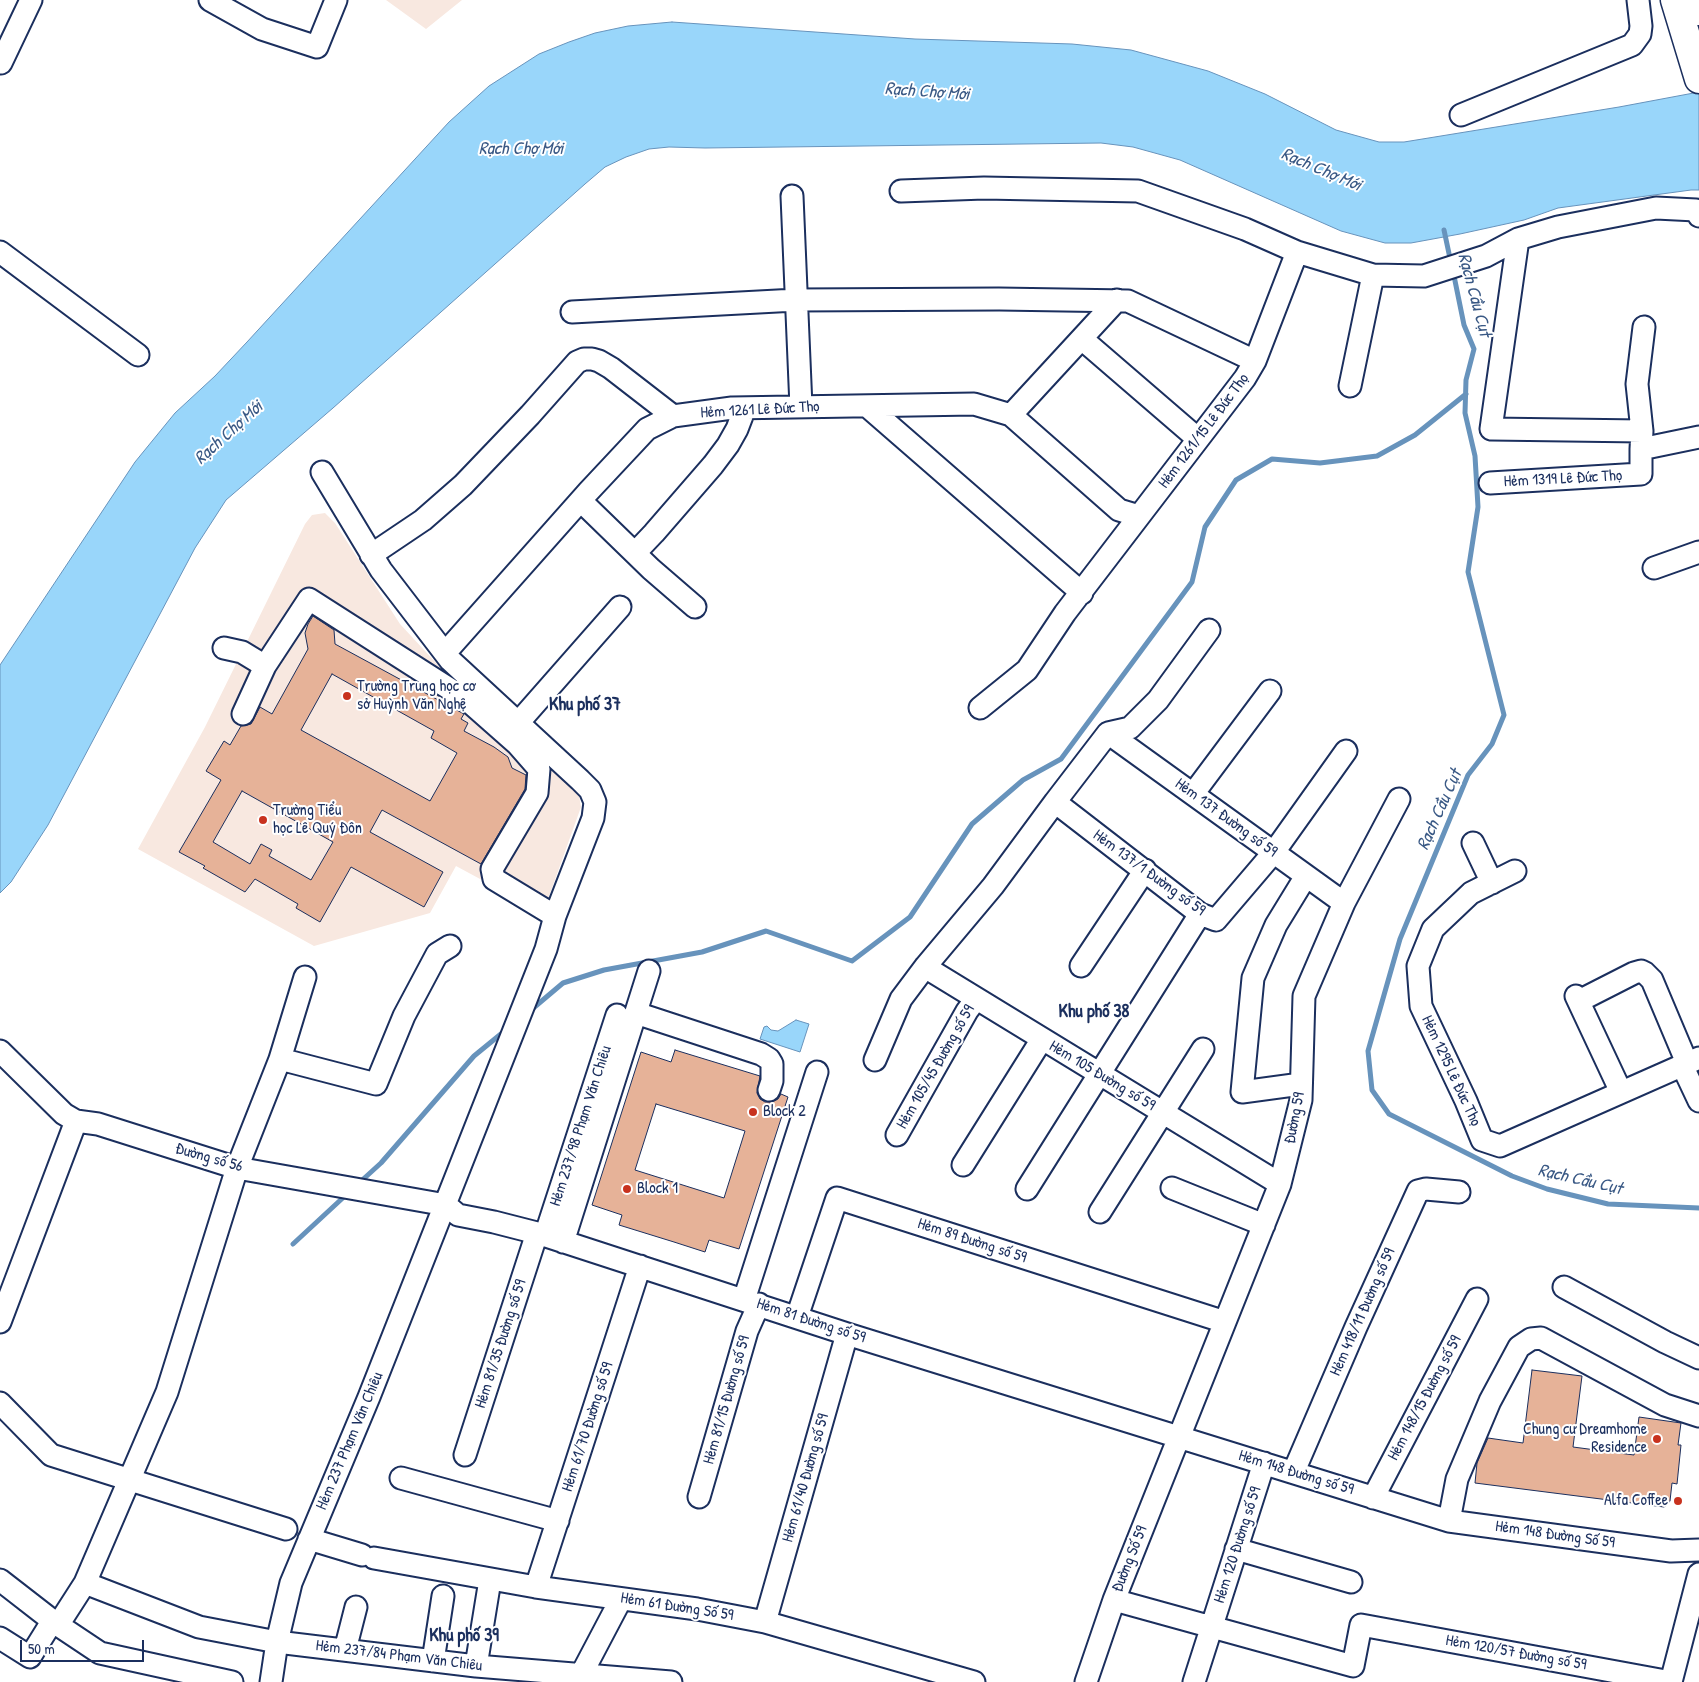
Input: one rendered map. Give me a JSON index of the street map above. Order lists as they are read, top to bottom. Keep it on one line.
{"streets":{"street":["Hẻm 1261 Lê Đức Thọ","Hẻm 1261/15 Lê Đức Thọ","Hẻm 1319 Lê Đức Thọ","Hẻm 137 Đường số 59","Hẻm 137/1 Đường số 59","Hẻm 105/45 Đường số 59","Hẻm 1295 Lê Đức Thọ","Hẻm 105 Đường số 59","Đường 59","Đường số 56","Hẻm 89 Đường số 59","Hẻm 418/11 Đường số 59","Hẻm 81 Đường số 59","Hẻm 81/35 Đường số 59","Hẻm 148/15 Đường số 59","Hẻm 81/15 Đường số 59","Hẻm 61/70 Đường số 59","Hẻm 237 Phạm Văn Chiêu","Hẻm 148 Đường số 59","Hẻm 61/40 Đường số 59","Hẻm 148 Đường Số 59","Hẻm 120 Đường số 59","Đường Số 59","Hẻm 61 Đường Số 59","Hẻm 120/57 Đường số 59","Hẻm 237/84 Phạm Văn Chiêu"]},"crossings":[["Hẻm 1261 Lê Đức Thọ","Hẻm 1261/15 Lê Đức Thọ"],["Hẻm 1261 Lê Đức Thọ","Hẻm 237 Phạm Văn Chiêu"],["Hẻm 137 Đường số 59","Hẻm 137/1 Đường số 59"],["Hẻm 137 Đường số 59","Đường 59"],["Hẻm 105/45 Đường số 59","Hẻm 105 Đường số 59"],["Hẻm 105 Đường số 59","Đường 59"],["Đường 59","Hẻm 89 Đường số 59"],["Đường 59","Hẻm 81 Đường số 59"],["Đường 59","Hẻm 148 Đường số 59"],["Đường 59","Đường Số 59"],["Đường số 56","Hẻm 81 Đường số 59"],["Đường số 56","Hẻm 237 Phạm Văn Chiêu"],["Hẻm 89 Đường số 59","Hẻm 81 Đường số 59"],["Hẻm 418/11 Đường số 59","Hẻm 148 Đường số 59"],["Hẻm 81 Đường số 59","Hẻm 81/35 Đường số 59"],["Hẻm 81 Đường số 59","Hẻm 81/15 Đường số 59"],["Hẻm 81 Đường số 59","Hẻm 61/70 Đường số 59"],["Hẻm 81 Đường số 59","Hẻm 237 Phạm Văn Chiêu"],["Hẻm 81 Đường số 59","Hẻm 148 Đường số 59"],["Hẻm 81 Đường số 59","Hẻm 61/40 Đường số 59"],["Hẻm 81 Đường số 59","Đường Số 59"],["Hẻm 148/15 Đường số 59","Hẻm 148 Đường số 59"],["Hẻm 61/70 Đường số 59","Hẻm 61 Đường Số 59"],["Hẻm 237 Phạm Văn Chiêu","Hẻm 61 Đường Số 59"],["Hẻm 237 Phạm Văn Chiêu","Hẻm 237/84 Phạm Văn Chiêu"],["Hẻm 148 Đường số 59","Hẻm 148 Đường Số 59"],["Hẻm 148 Đường số 59","Hẻm 120 Đường số 59"],["Hẻm 148 Đường số 59","Đường Số 59"],["Hẻm 61/40 Đường số 59","Hẻm 61 Đường Số 59"]],"districts":["Khu phố 37","Khu phố 38","Khu phố 39"],"water":["Rạch Chợ Mới","Rạch Cầu Cụt"],"places":["Trường Trung học cơ sở Huỳnh Văn Nghệ","Trường Tiểu học Lê Quý Đôn","Block 2","Block 1","Chung cư Dreamhome Residence","Alfa Coffee"],"scale_bar":"50 m"}
